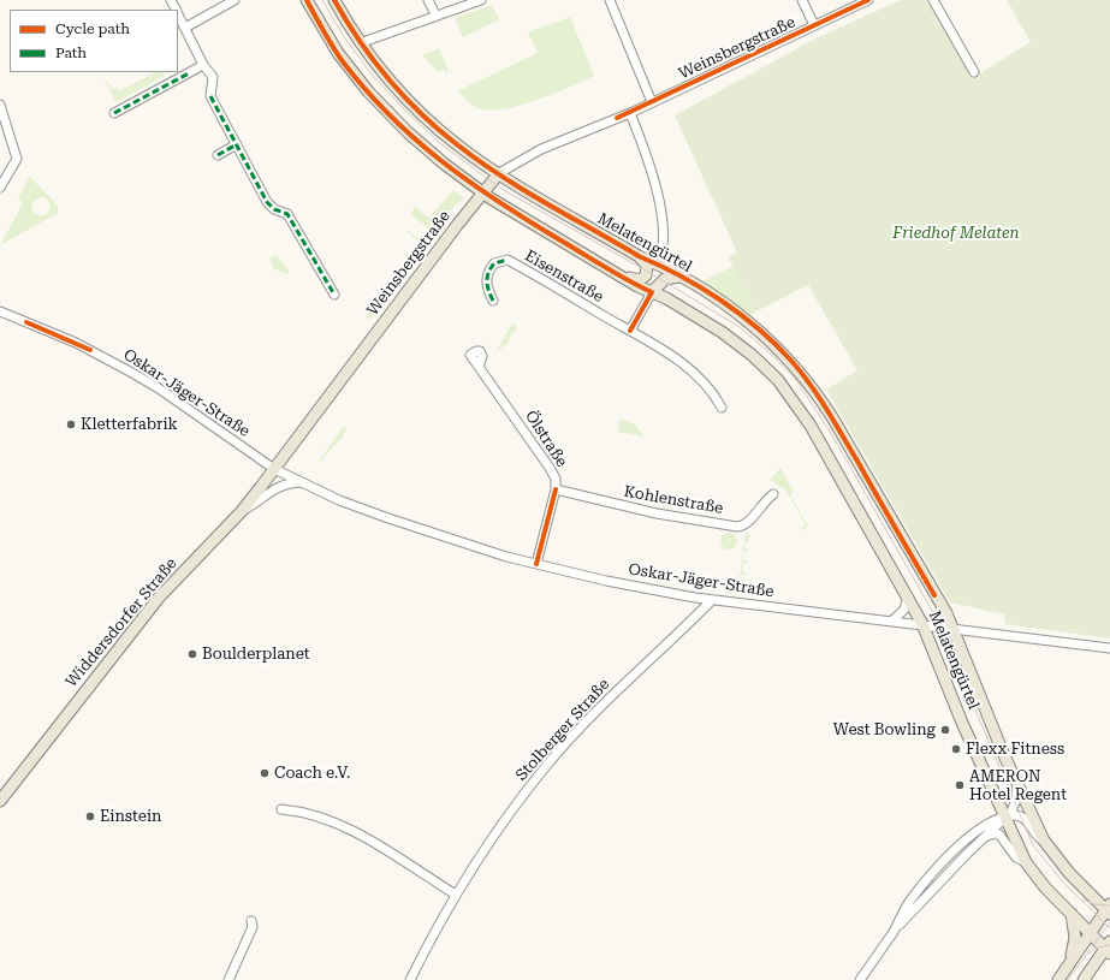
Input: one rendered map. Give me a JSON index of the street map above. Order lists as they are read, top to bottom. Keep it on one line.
{"streets":{"main road":["Weinsbergstraße","Melatengürtel","Widdersdorfer Straße"],"street":["Eisenstraße","Oskar-Jäger-Straße","Ölstraße","Kohlenstraße","Stolberger Straße"]},"crossings":[["Weinsbergstraße","Melatengürtel"],["Weinsbergstraße","Oskar-Jäger-Straße"],["Weinsbergstraße","Widdersdorfer Straße"],["Melatengürtel","Oskar-Jäger-Straße"],["Oskar-Jäger-Straße","Ölstraße"],["Oskar-Jäger-Straße","Widdersdorfer Straße"],["Oskar-Jäger-Straße","Stolberger Straße"],["Ölstraße","Kohlenstraße"]],"parks":["Friedhof Melaten"],"places":["Kletterfabrik","Boulderplanet","West Bowling","Flexx Fitness","Coach e.V.","AMERON Hotel Regent","Einstein"],"legend":["Cycle path","Path"]}
